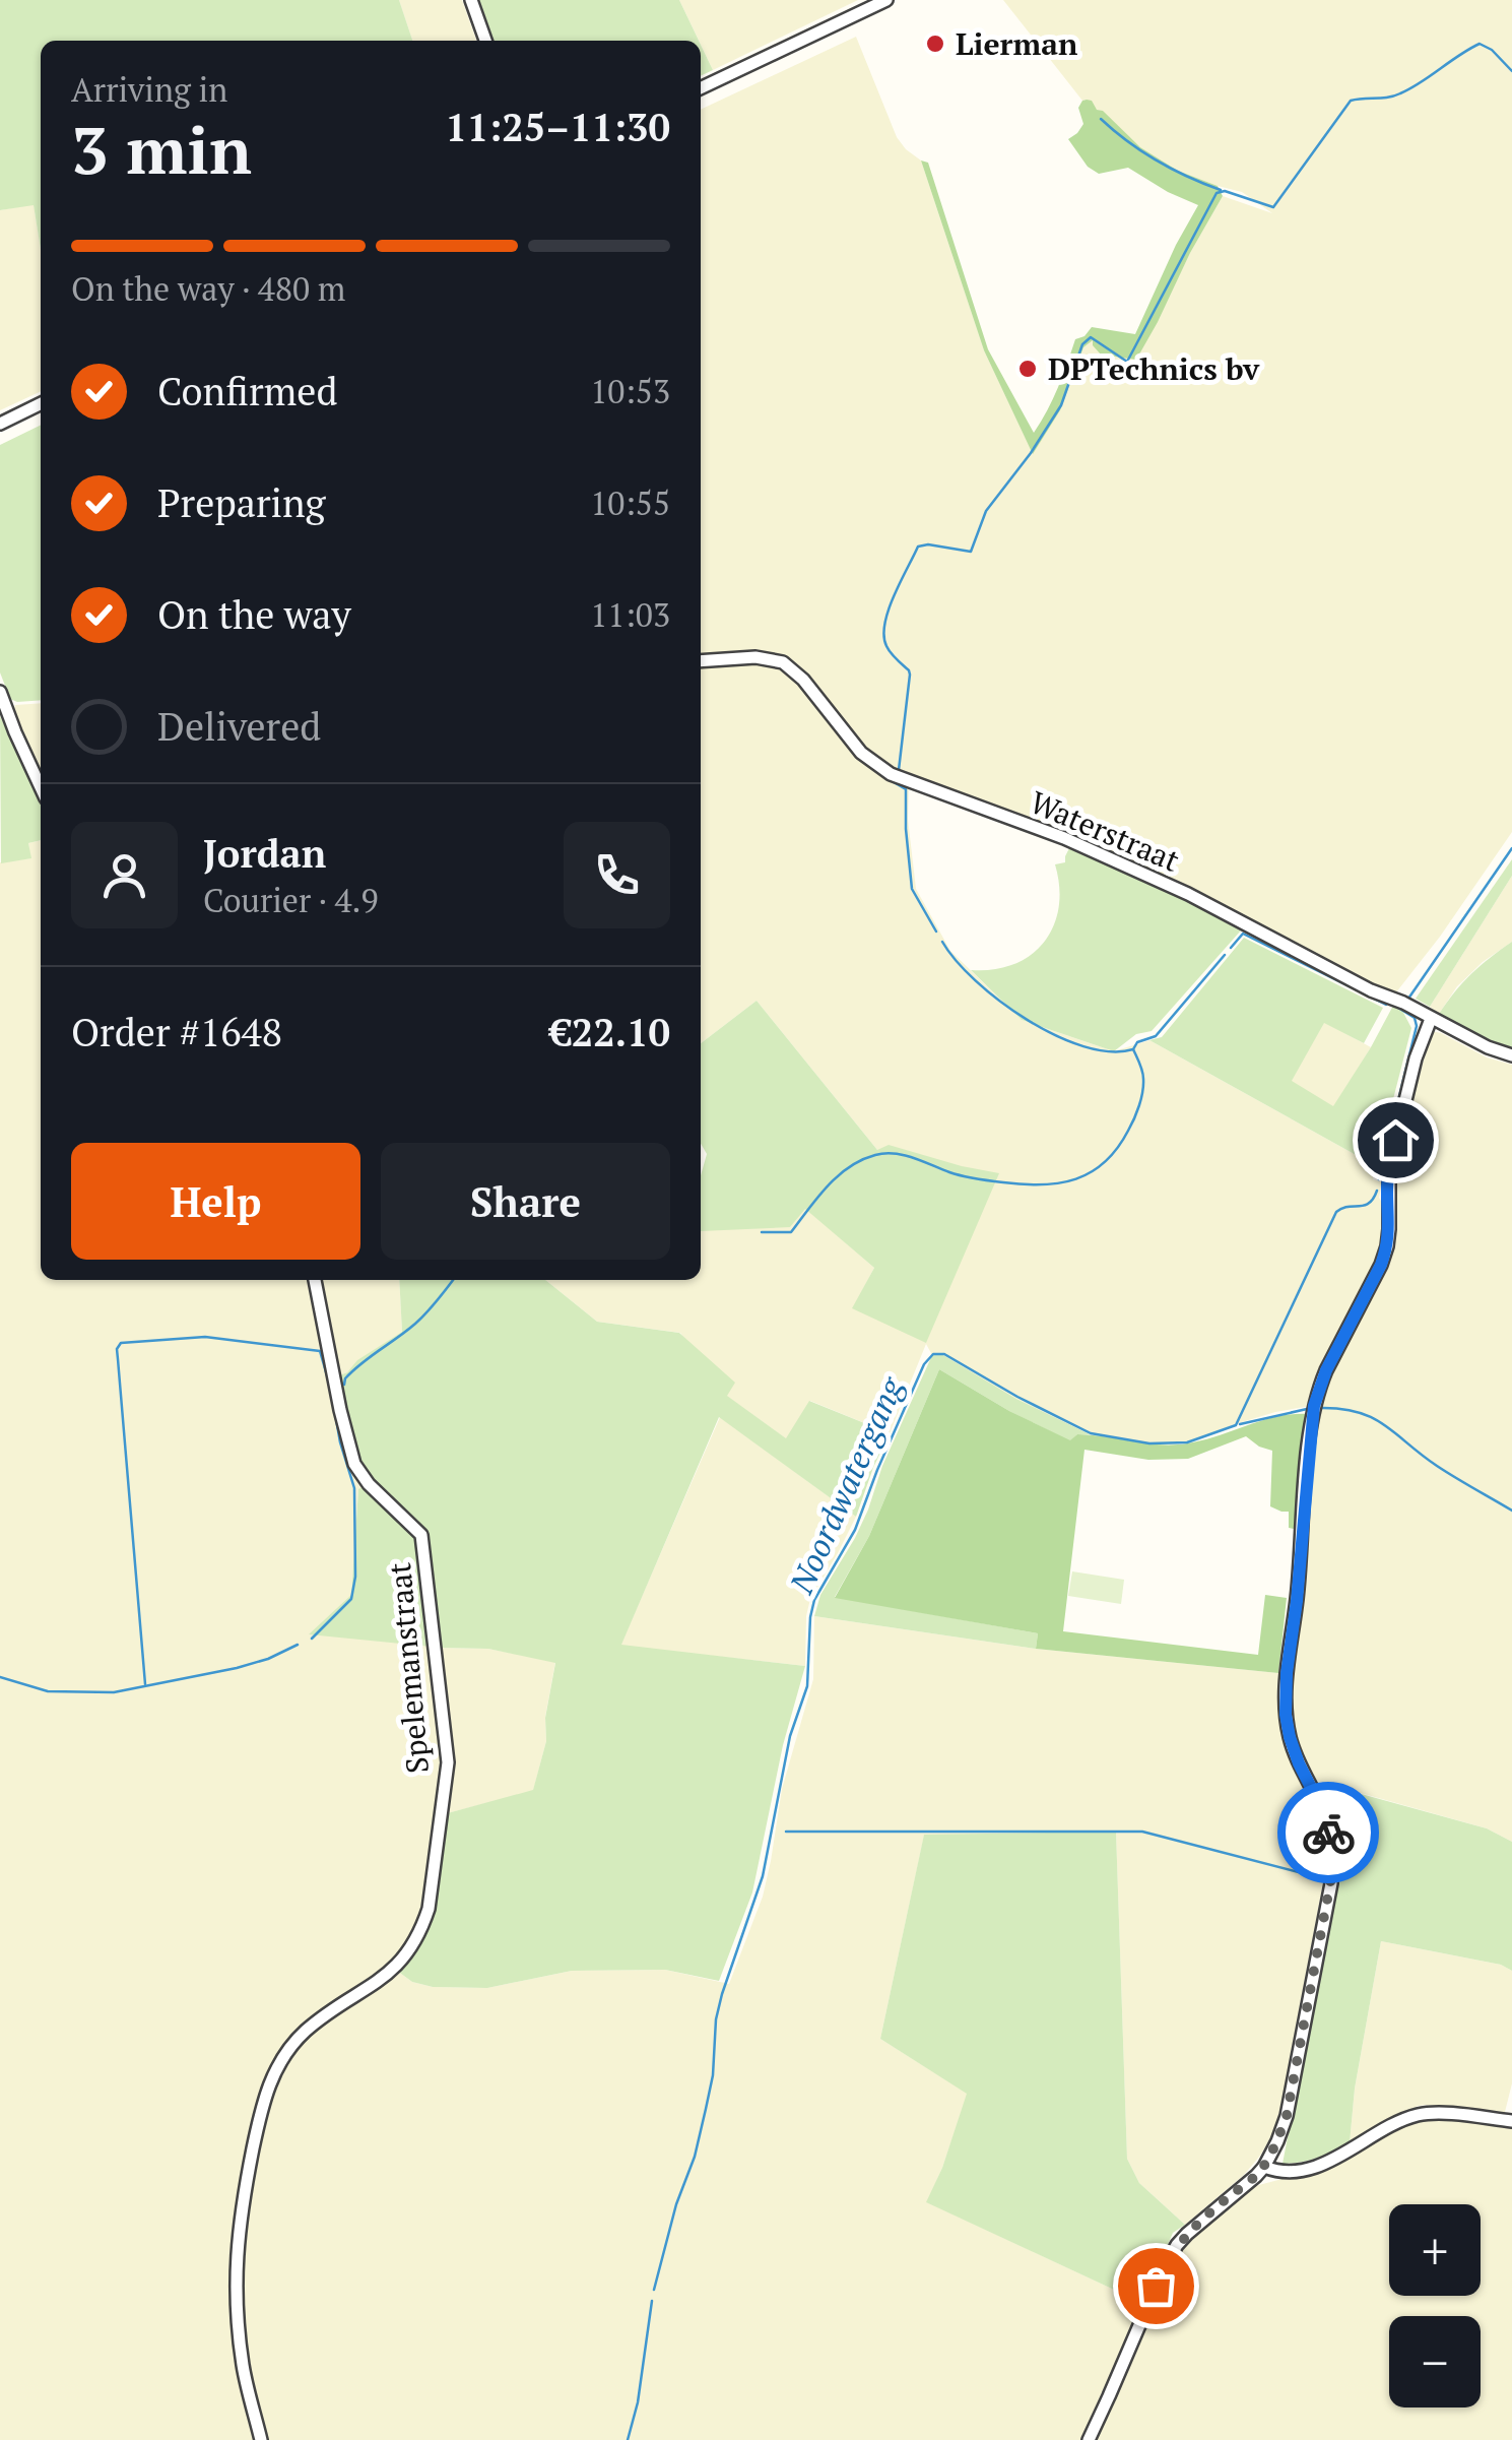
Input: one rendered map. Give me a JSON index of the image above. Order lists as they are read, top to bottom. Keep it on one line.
{"streets":{"street":["Waterstraat","Spelemanstraat"]},"water":["Noordwatergang"],"places":["Lierman","DPTechnics bv"],"page":{"heading":["3 min","Arriving in","11:25–11:30"],"panel":["Jordan","Courier · 4.9","Order #1648","€22.10"],"bar":"On the way · 480 m","list":[["Confirmed","10:53"],["Preparing","10:55"],["On the way","11:03"],"Delivered"],"buttons":["Help","Share"],"map_buttons":["+","−"]}}
